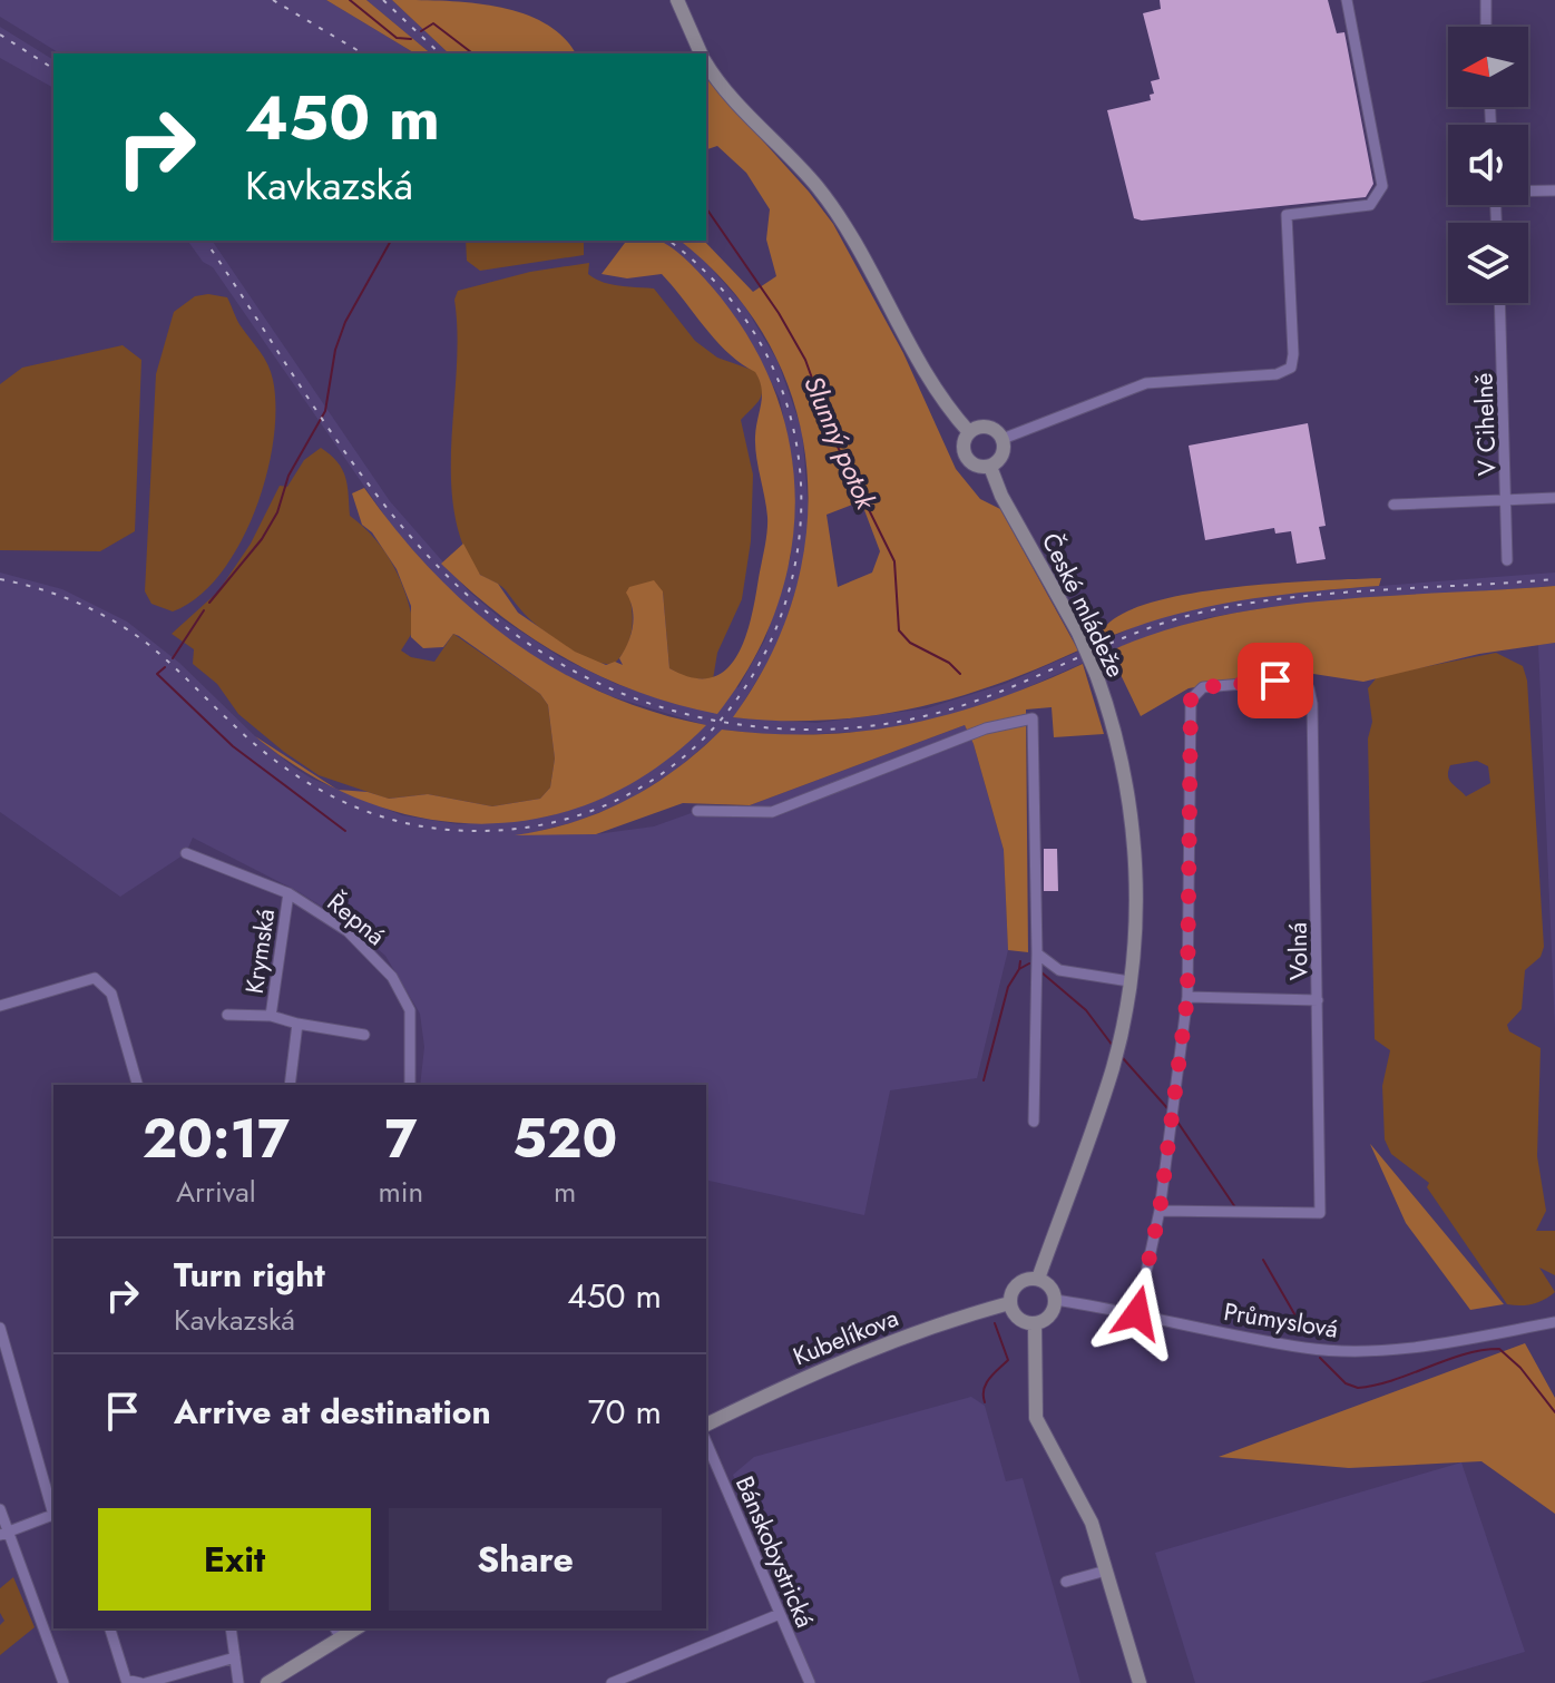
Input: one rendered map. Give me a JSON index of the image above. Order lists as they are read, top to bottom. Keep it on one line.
{"streets":{"street":["V Cihelně","České mládeže","Řepná","Krymská","Volná","Průmyslová","Kubelíkova","Bánskobystrická"]},"crossings":[["České mládeže","Průmyslová"],["České mládeže","Kubelíkova"],["Řepná","Krymská"],["Průmyslová","Kubelíkova"]],"water":["Slunný potok"],"north":"left","page":{"turn":["450 m","Kavkazská"],"eta":["20:17","Arrival","7","min","520","m"],"list":[{"name":"Turn right","note":"Kavkazská","value":"450 m"},{"name":"Arrive at destination","value":"70 m"}],"buttons":["Exit","Share"]}}
